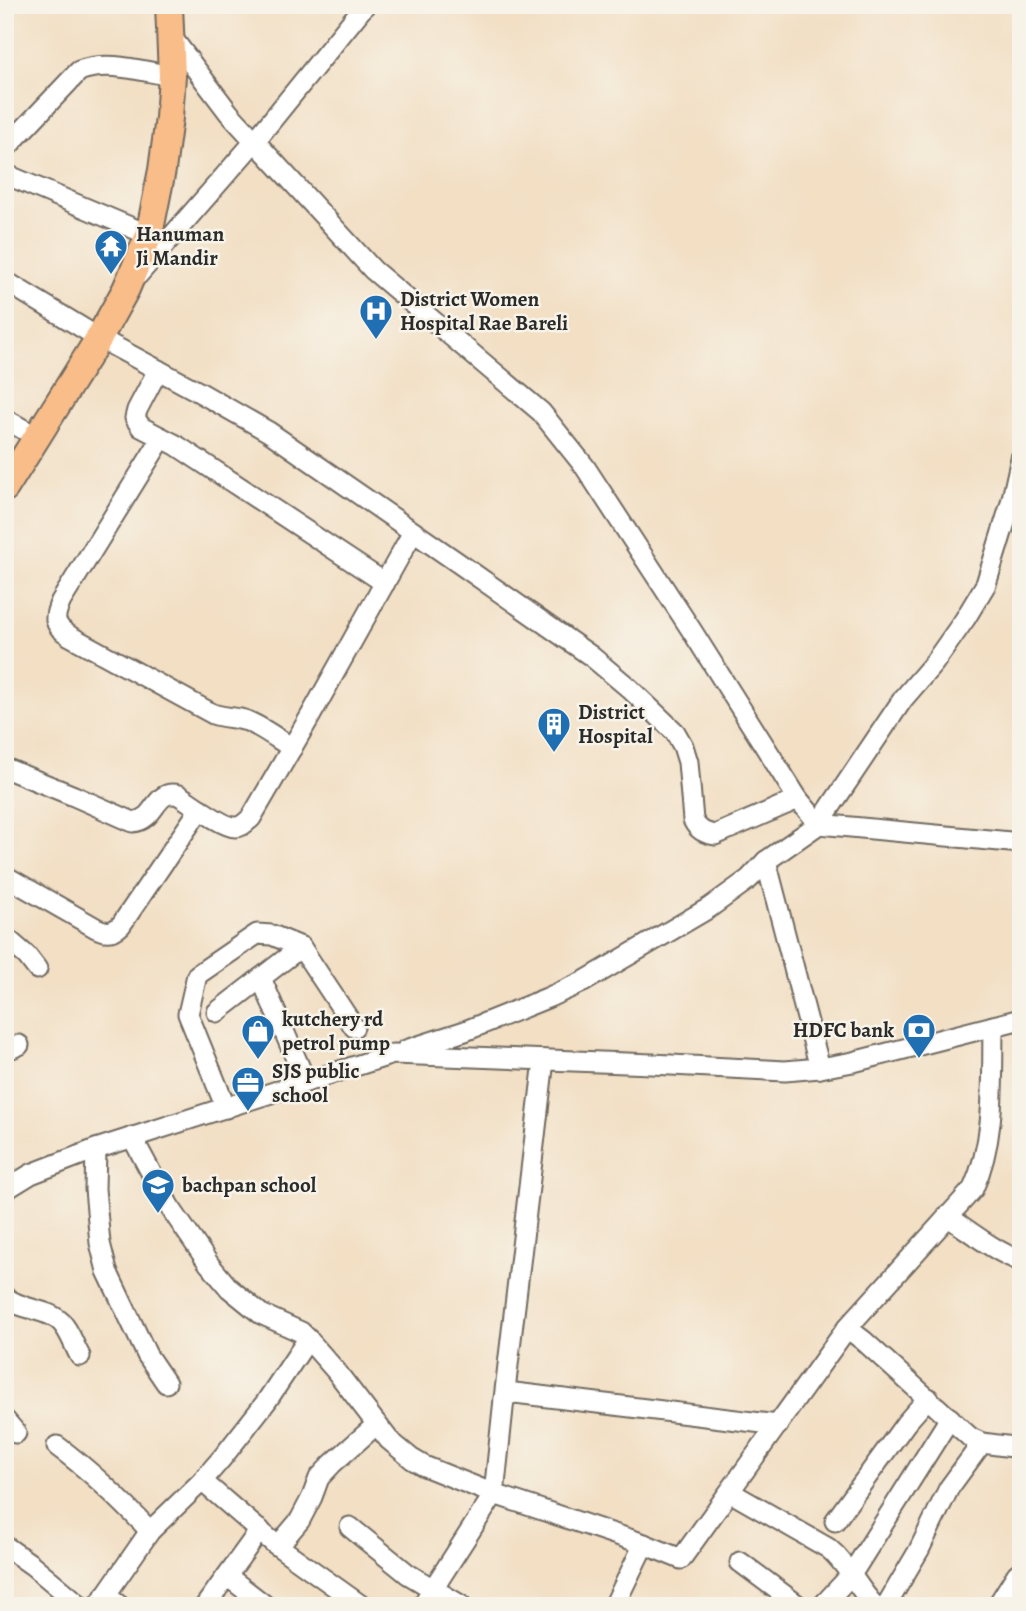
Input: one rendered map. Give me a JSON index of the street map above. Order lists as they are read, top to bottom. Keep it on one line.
{"places":{"temple":["Hanuman Ji Mandir"],"hospital":["District Women Hospital Rae Bareli"],"building":["District Hospital"],"bank":["HDFC bank"],"shop":["kutchery rd petrol pump"],"office":["SJS public school"],"school or university":["bachpan school"]}}
